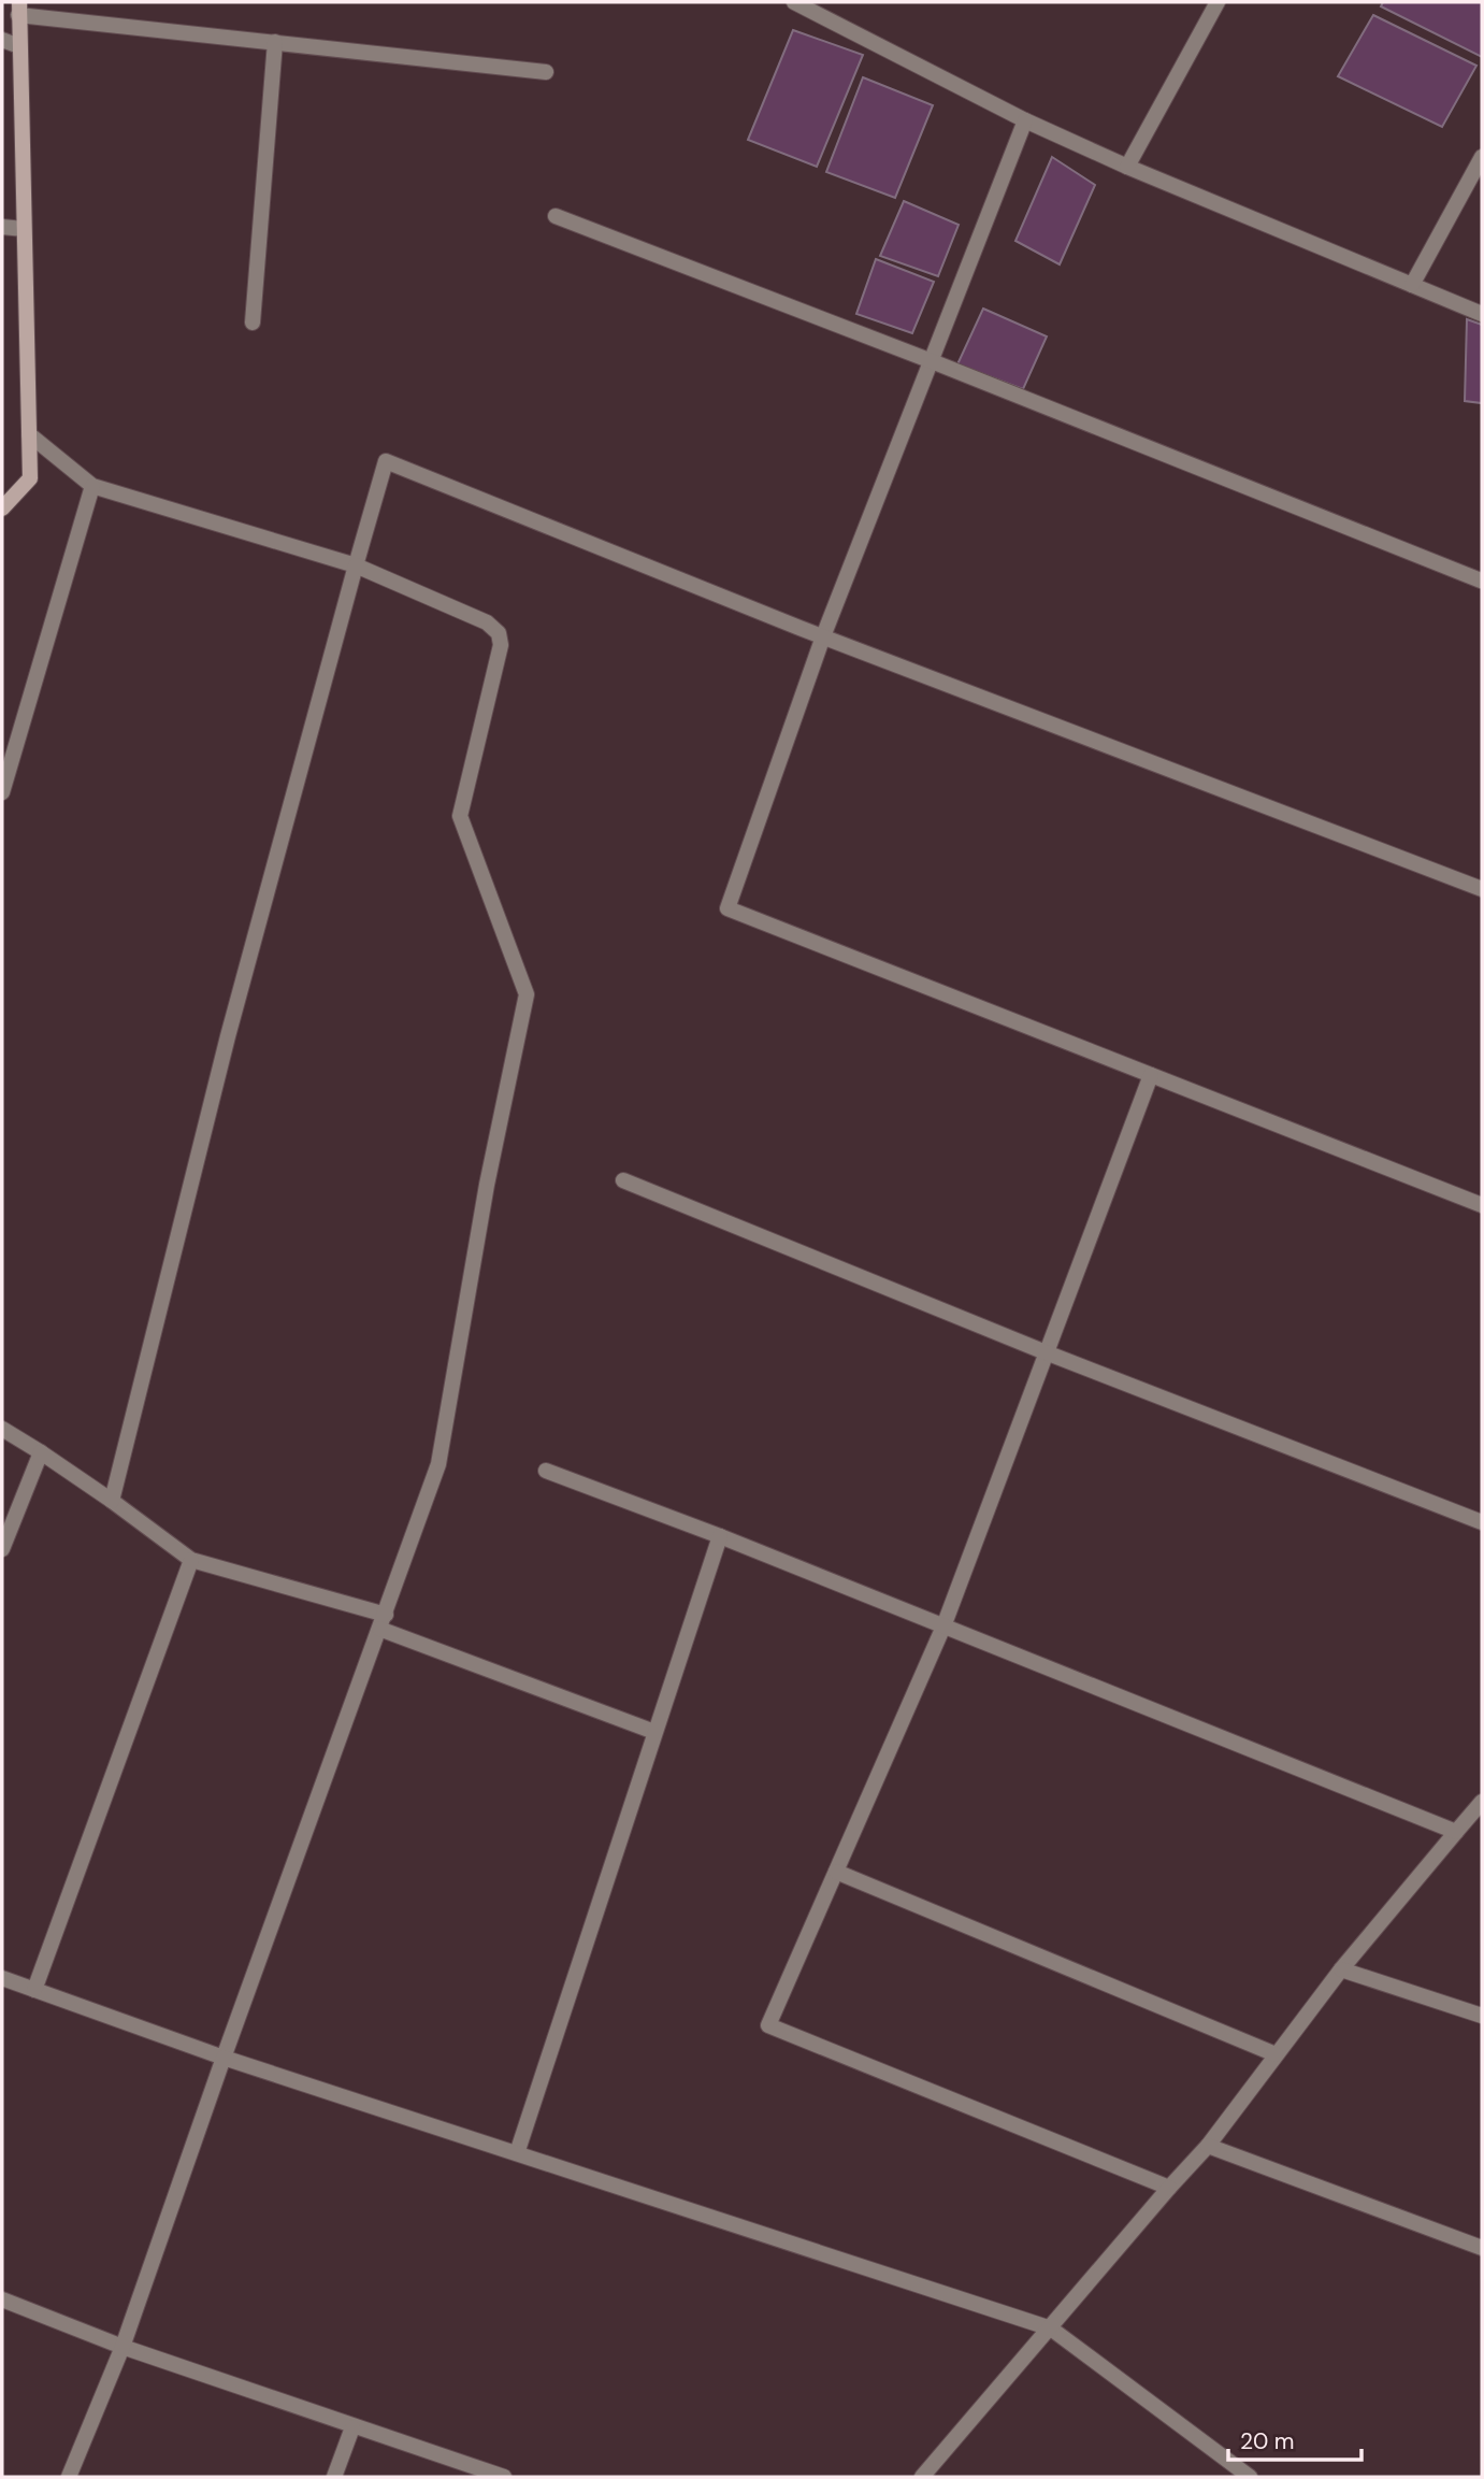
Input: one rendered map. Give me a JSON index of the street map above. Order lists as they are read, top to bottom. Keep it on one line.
{"scale_bar":"20 m"}
